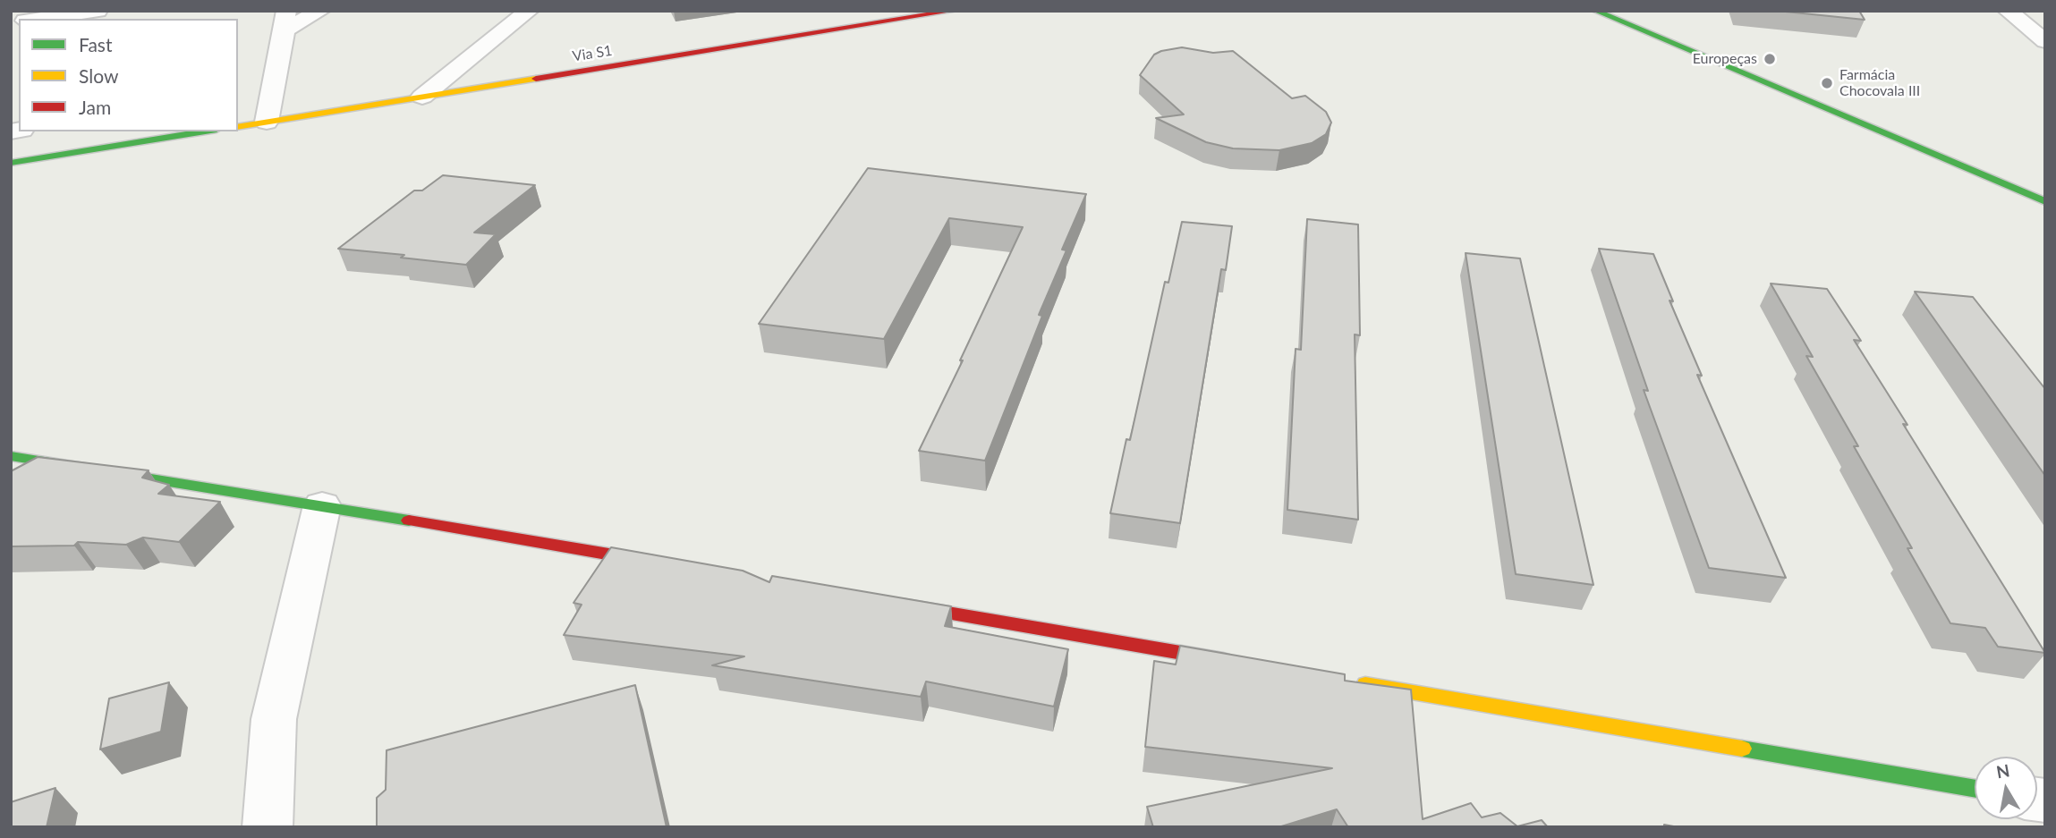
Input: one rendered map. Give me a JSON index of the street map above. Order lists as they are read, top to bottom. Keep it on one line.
{"streets":{"street":["Via S1"]},"places":["Europeças","Farmácia Chocovala III"],"legend":["Fast","Slow","Jam"],"north":"top"}
